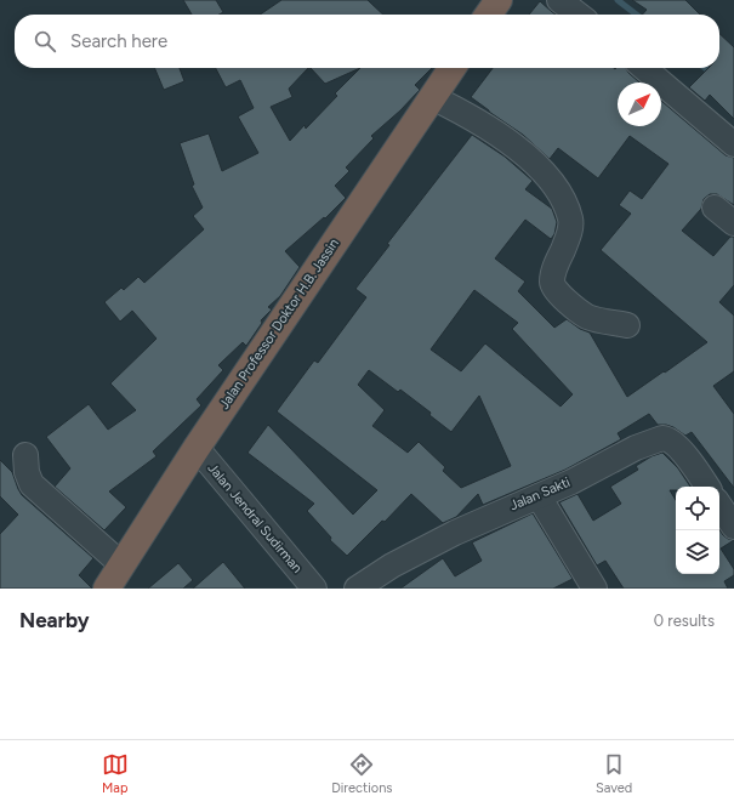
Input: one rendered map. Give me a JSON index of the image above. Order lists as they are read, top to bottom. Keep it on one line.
{"streets":{"highway":["Jalan Professor Doktor H.B. Jassin"],"street":["Jalan Sakti","Jalan Jendral Sudirman"]},"crossings":[["Jalan Professor Doktor H.B. Jassin","Jalan Jendral Sudirman"]],"north":"top right","page":{"search":"Search here","heading":["Nearby","0 results"],"nav":["Map","Directions","Saved"]}}
